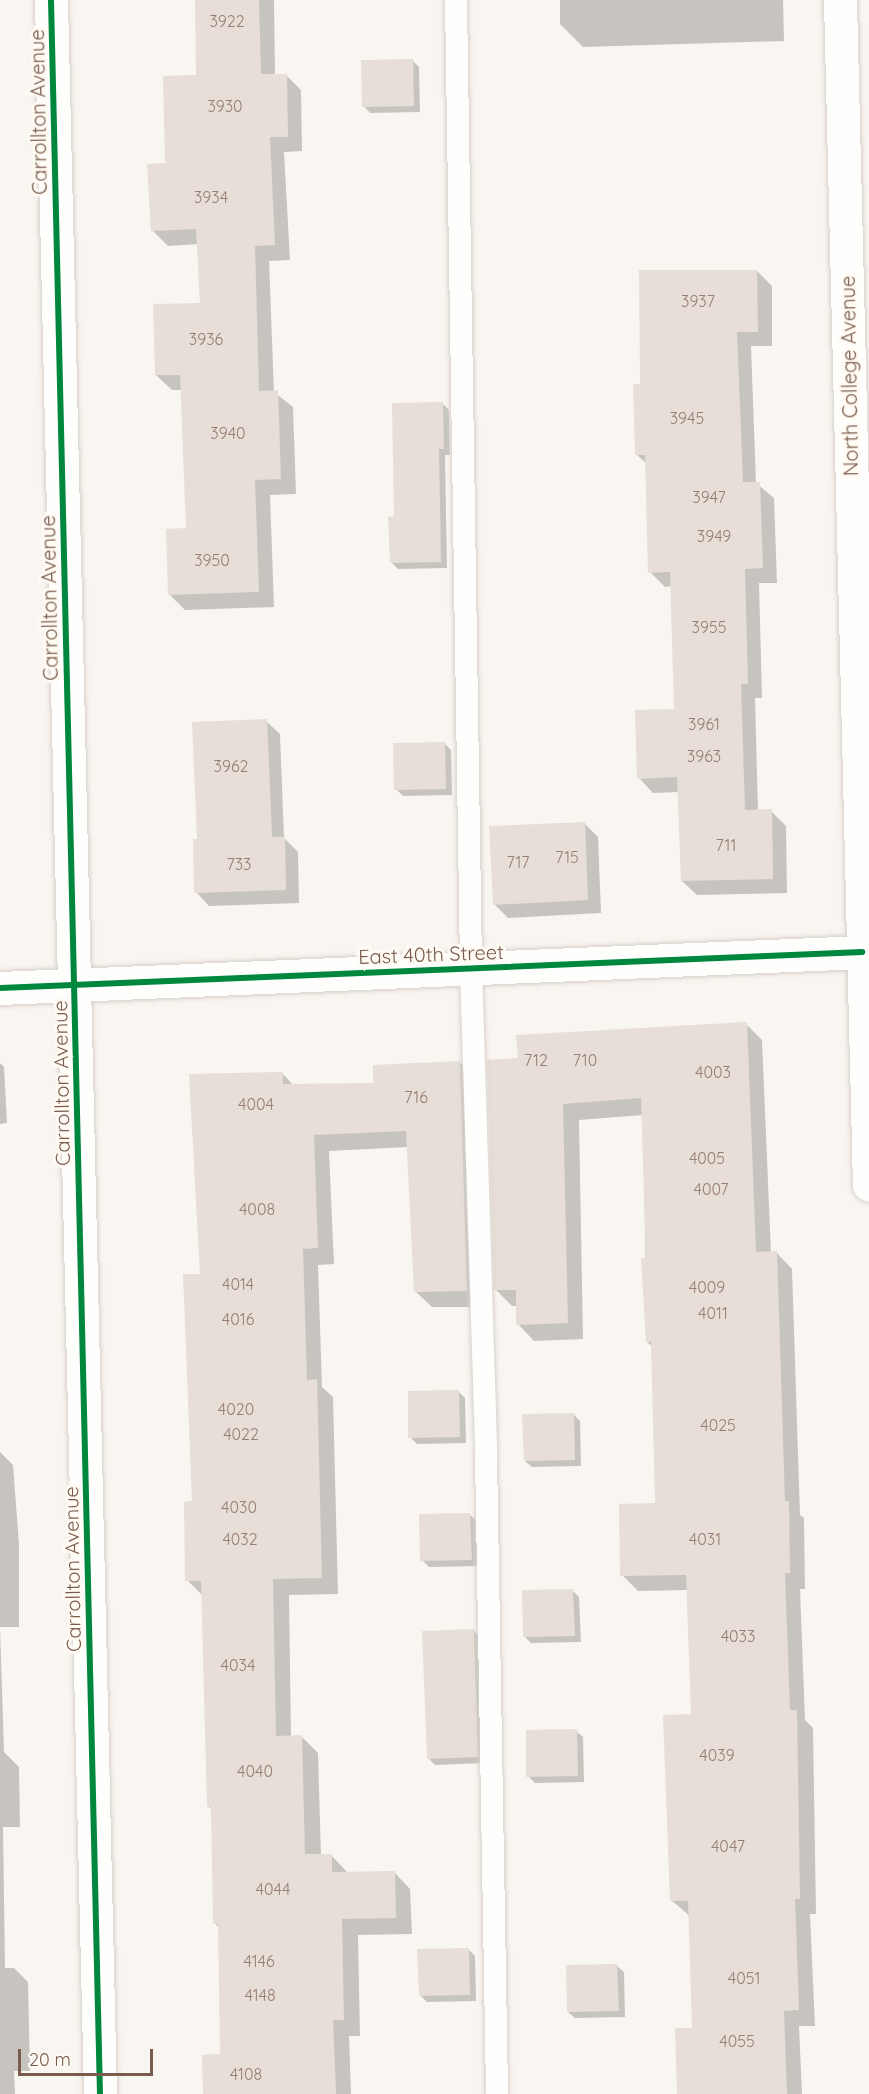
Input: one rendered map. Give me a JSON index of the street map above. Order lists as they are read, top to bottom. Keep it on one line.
{"streets":{"street":["Carrollton Avenue","North College Avenue","East 40th Street"]},"crossings":[["Carrollton Avenue","East 40th Street"],["North College Avenue","East 40th Street"]],"house_numbers":["3922","3930","3934","3937","3936","3945","3940","3947","3949","3950","3955","3961","3963","3962","711","715","717","733","712","710","4003","716","4004","4005","4007","4008","4014","4009","4011","4016","4020","4025","4022","4030","4032","4031","4033","4034","4039","4040","4047","4044","4146","4051","4148","4055","4108"],"scale_bar":"20 m"}
